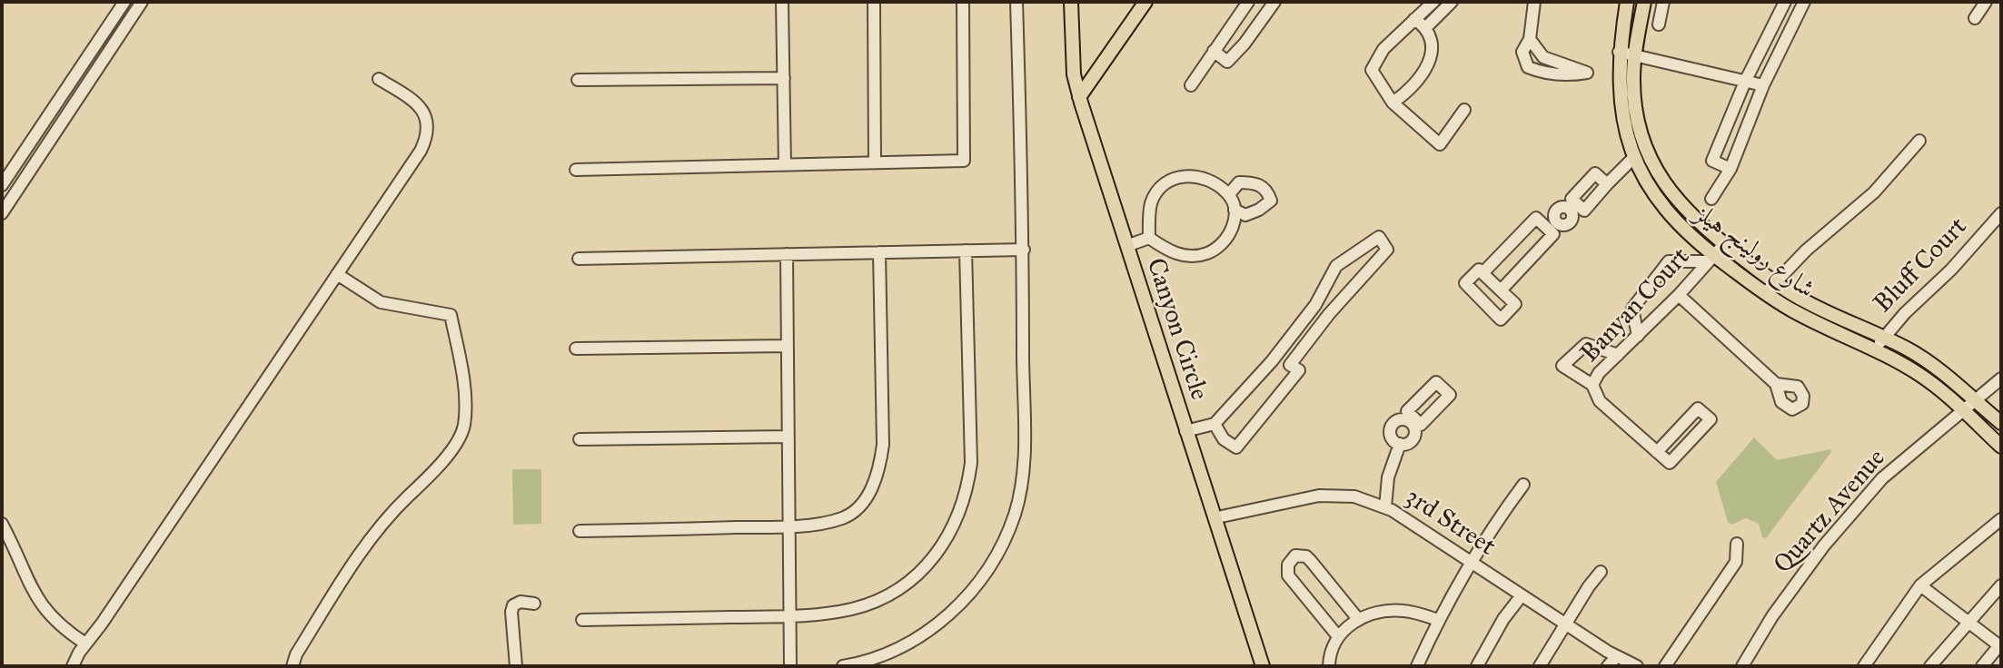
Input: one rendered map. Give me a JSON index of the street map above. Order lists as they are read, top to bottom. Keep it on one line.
{"streets":{"main road":["شارع رولينج هيلز","Canyon Circle"],"street":["Bluff Court","Banyan Court","Quartz Avenue","3rd Street"]},"crossings":[["شارع رولينج هيلز","Bluff Court"],["شارع رولينج هيلز","Banyan Court"],["شارع رولينج هيلز","Quartz Avenue"],["Canyon Circle","3rd Street"]]}
